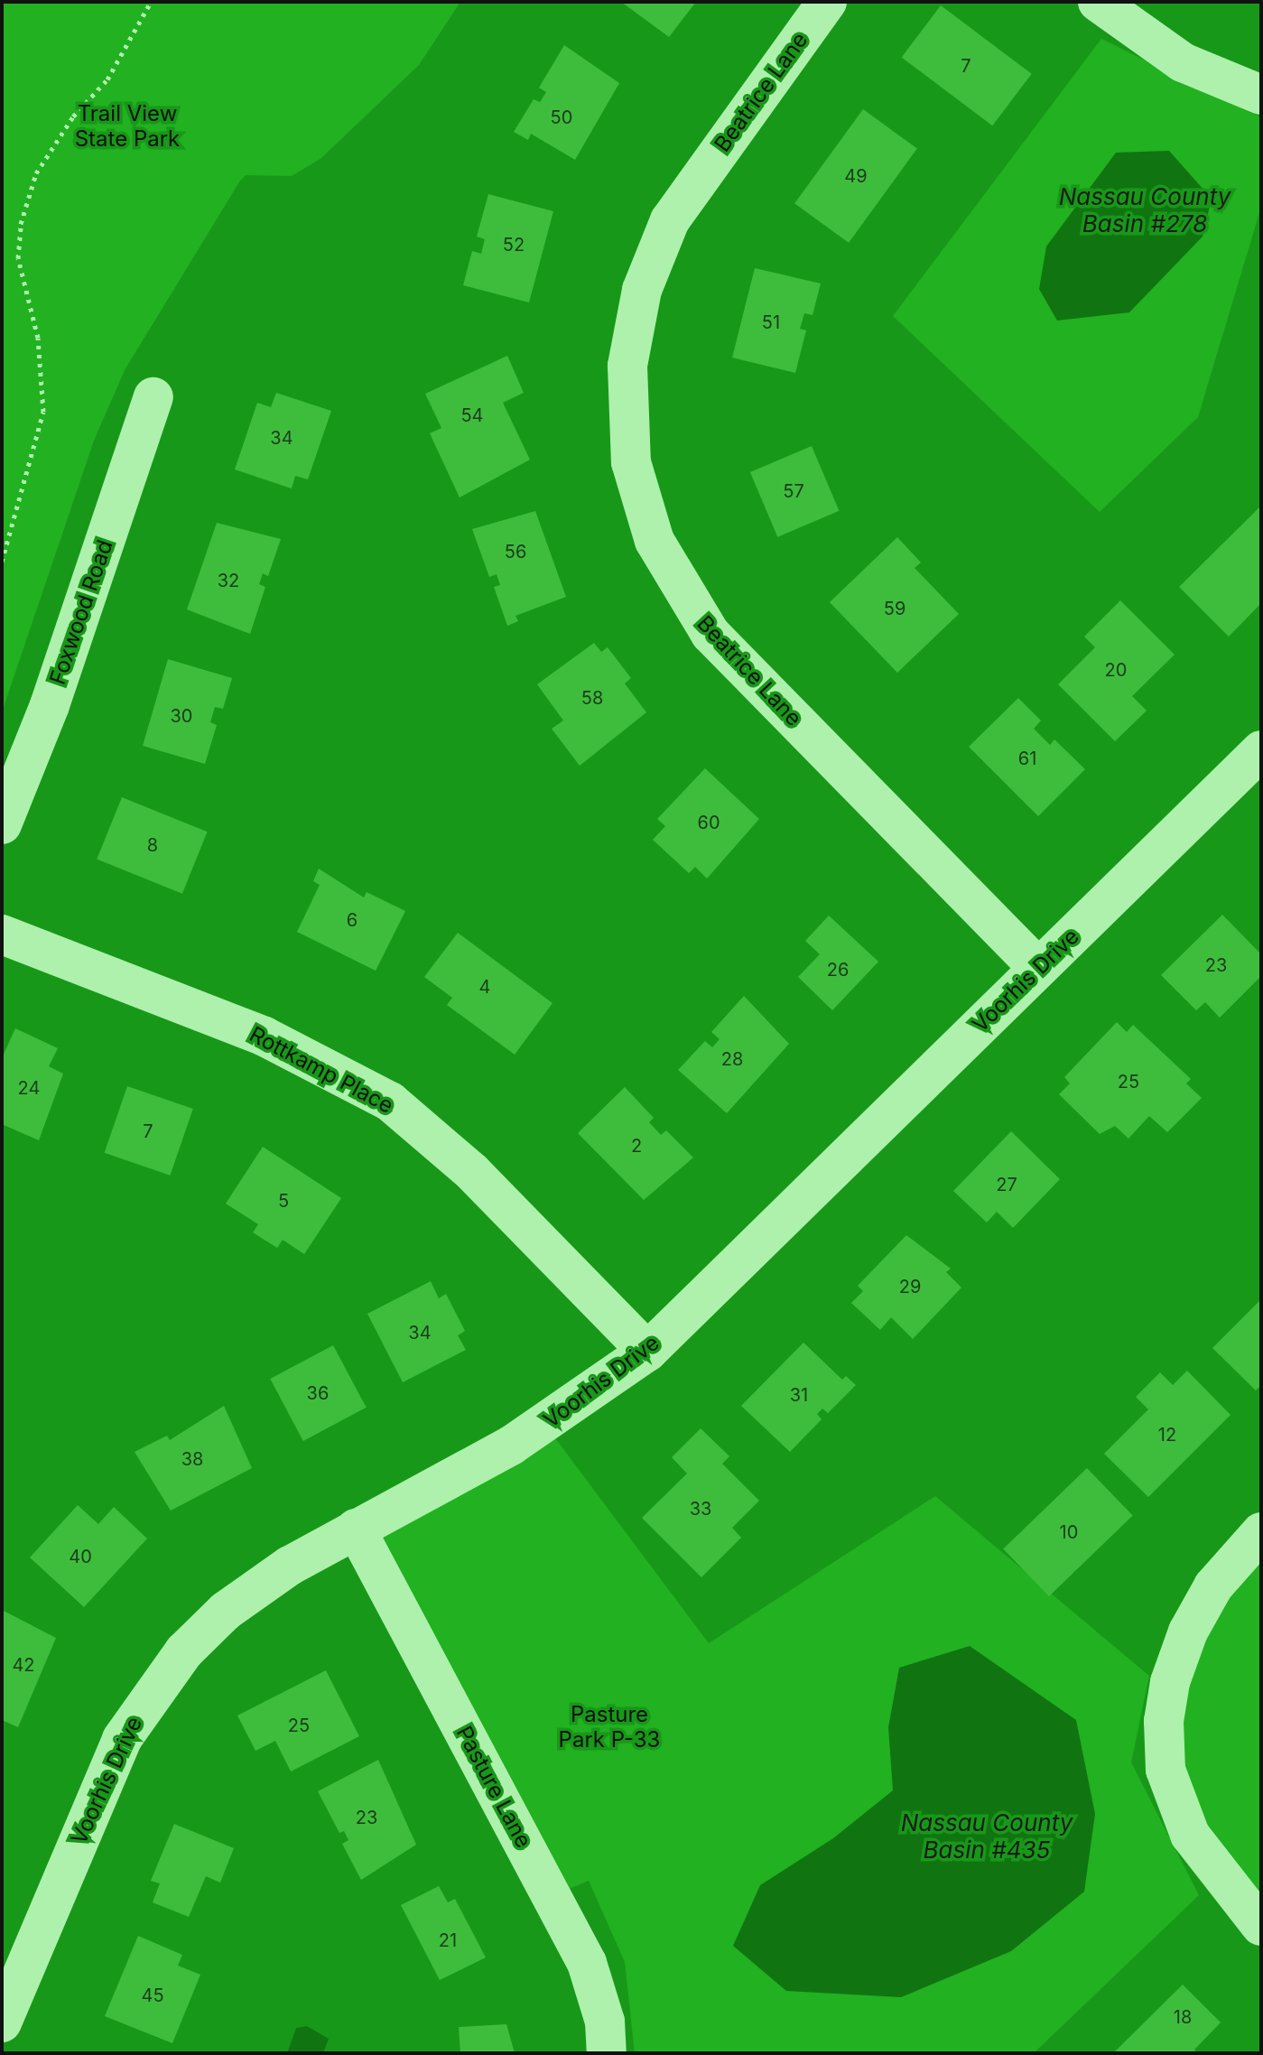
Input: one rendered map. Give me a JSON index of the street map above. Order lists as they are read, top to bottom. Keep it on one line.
{"streets":{"street":["Beatrice Lane","Foxwood Road","Voorhis Drive","Rottkamp Place","Pasture Lane"]},"crossings":[["Beatrice Lane","Voorhis Drive"],["Voorhis Drive","Rottkamp Place"],["Voorhis Drive","Pasture Lane"]],"water":["Nassau County Basin #278","Nassau County Basin #435"],"parks":["Trail View State Park","Pasture Park P-33"],"house_numbers":["7","50","49","52","51","54","34","57","56","32","59","20","58","30","61","60","8","6","23","26","4","28","25","24","7","2","27","5","29","34","36","31","12","38","33","10","40","42","25","23","21","45","18"]}
